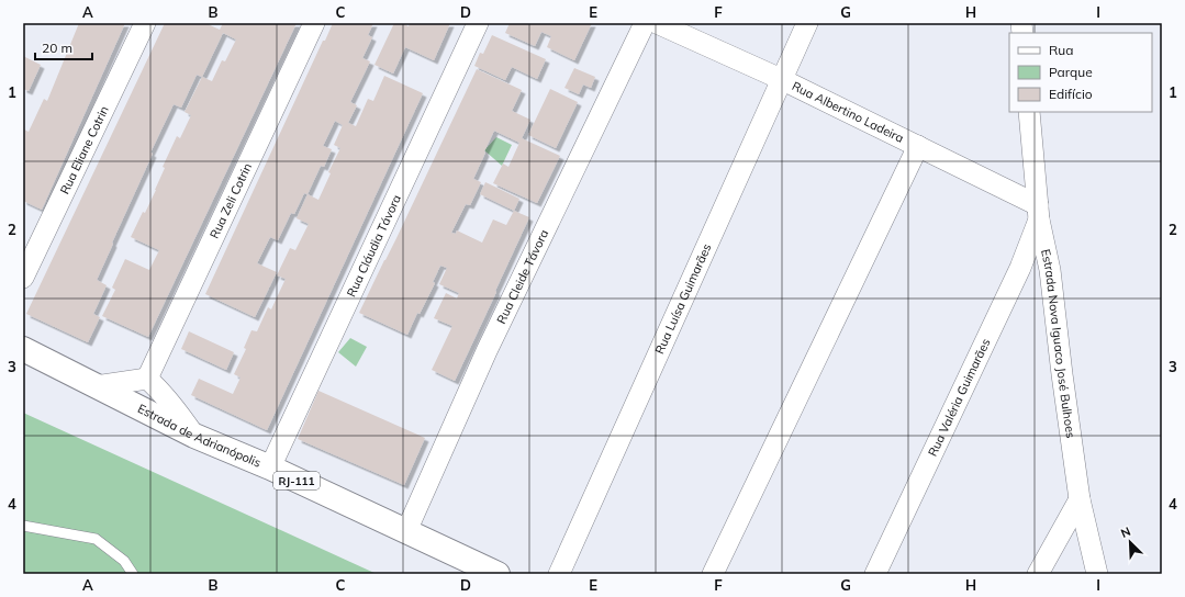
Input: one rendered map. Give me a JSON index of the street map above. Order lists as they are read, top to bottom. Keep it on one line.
{"streets":{"main road":["Estrada de Adrianópolis","RJ-111"],"street":["Rua Albertino Ladeira","Rua Eliane Cotrin","Rua Zeli Cotrin","Rua Cláudia Távora","Rua Cleide Távora","Rua Luísa Guimarães","Estrada Nova Iguaco José Bulhoes","Rua Valéria Guimarães"]},"crossings":[["Rua Albertino Ladeira","Rua Luísa Guimarães"],["Rua Albertino Ladeira","Estrada Nova Iguaco José Bulhoes"],["Rua Albertino Ladeira","Rua Valéria Guimarães"],["Rua Cláudia Távora","Estrada de Adrianópolis"],["Rua Cleide Távora","Estrada de Adrianópolis"],["Estrada Nova Iguaco José Bulhoes","Rua Valéria Guimarães"]],"legend":["Rua","Parque","Edifício"],"scale_bar":"20 m","north":"top left","grid":{"columns":["A","B","C","D","E","F","G","H","I"],"rows":["1","2","3","4"]}}
